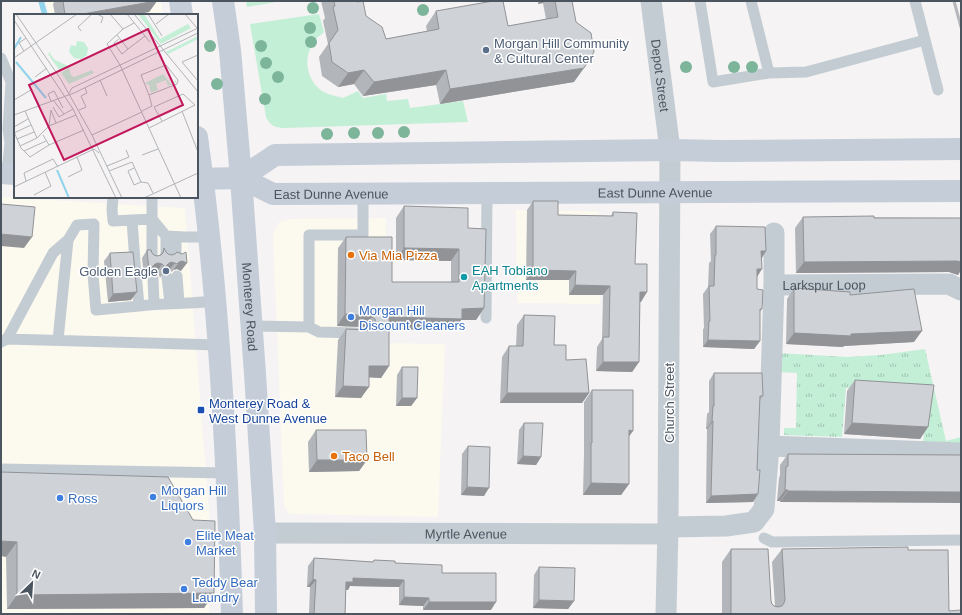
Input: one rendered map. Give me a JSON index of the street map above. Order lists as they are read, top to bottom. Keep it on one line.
{"streets":{"main road":["East Dunne Avenue","Monterey Road"],"street":["Depot Street","Larkspur Loop","Church Street","Myrtle Avenue"]},"crossings":[["Depot Street","East Dunne Avenue"],["Depot Street","Church Street"],["East Dunne Avenue","Monterey Road"],["East Dunne Avenue","Church Street"],["Monterey Road","Myrtle Avenue"],["Church Street","Myrtle Avenue"]],"places":{"other":["Morgan Hill Community & Cultural Center","Via Mia Pizza","Golden Eagle","EAH Tobiano Apartments","Morgan Hill Discount Cleaners","Taco Bell","Morgan Hill Liquors","Ross","Elite Meat Market","Teddy Bear Laundry"],"transit":["Monterey Road & West Dunne Avenue"]},"north":"top right"}
